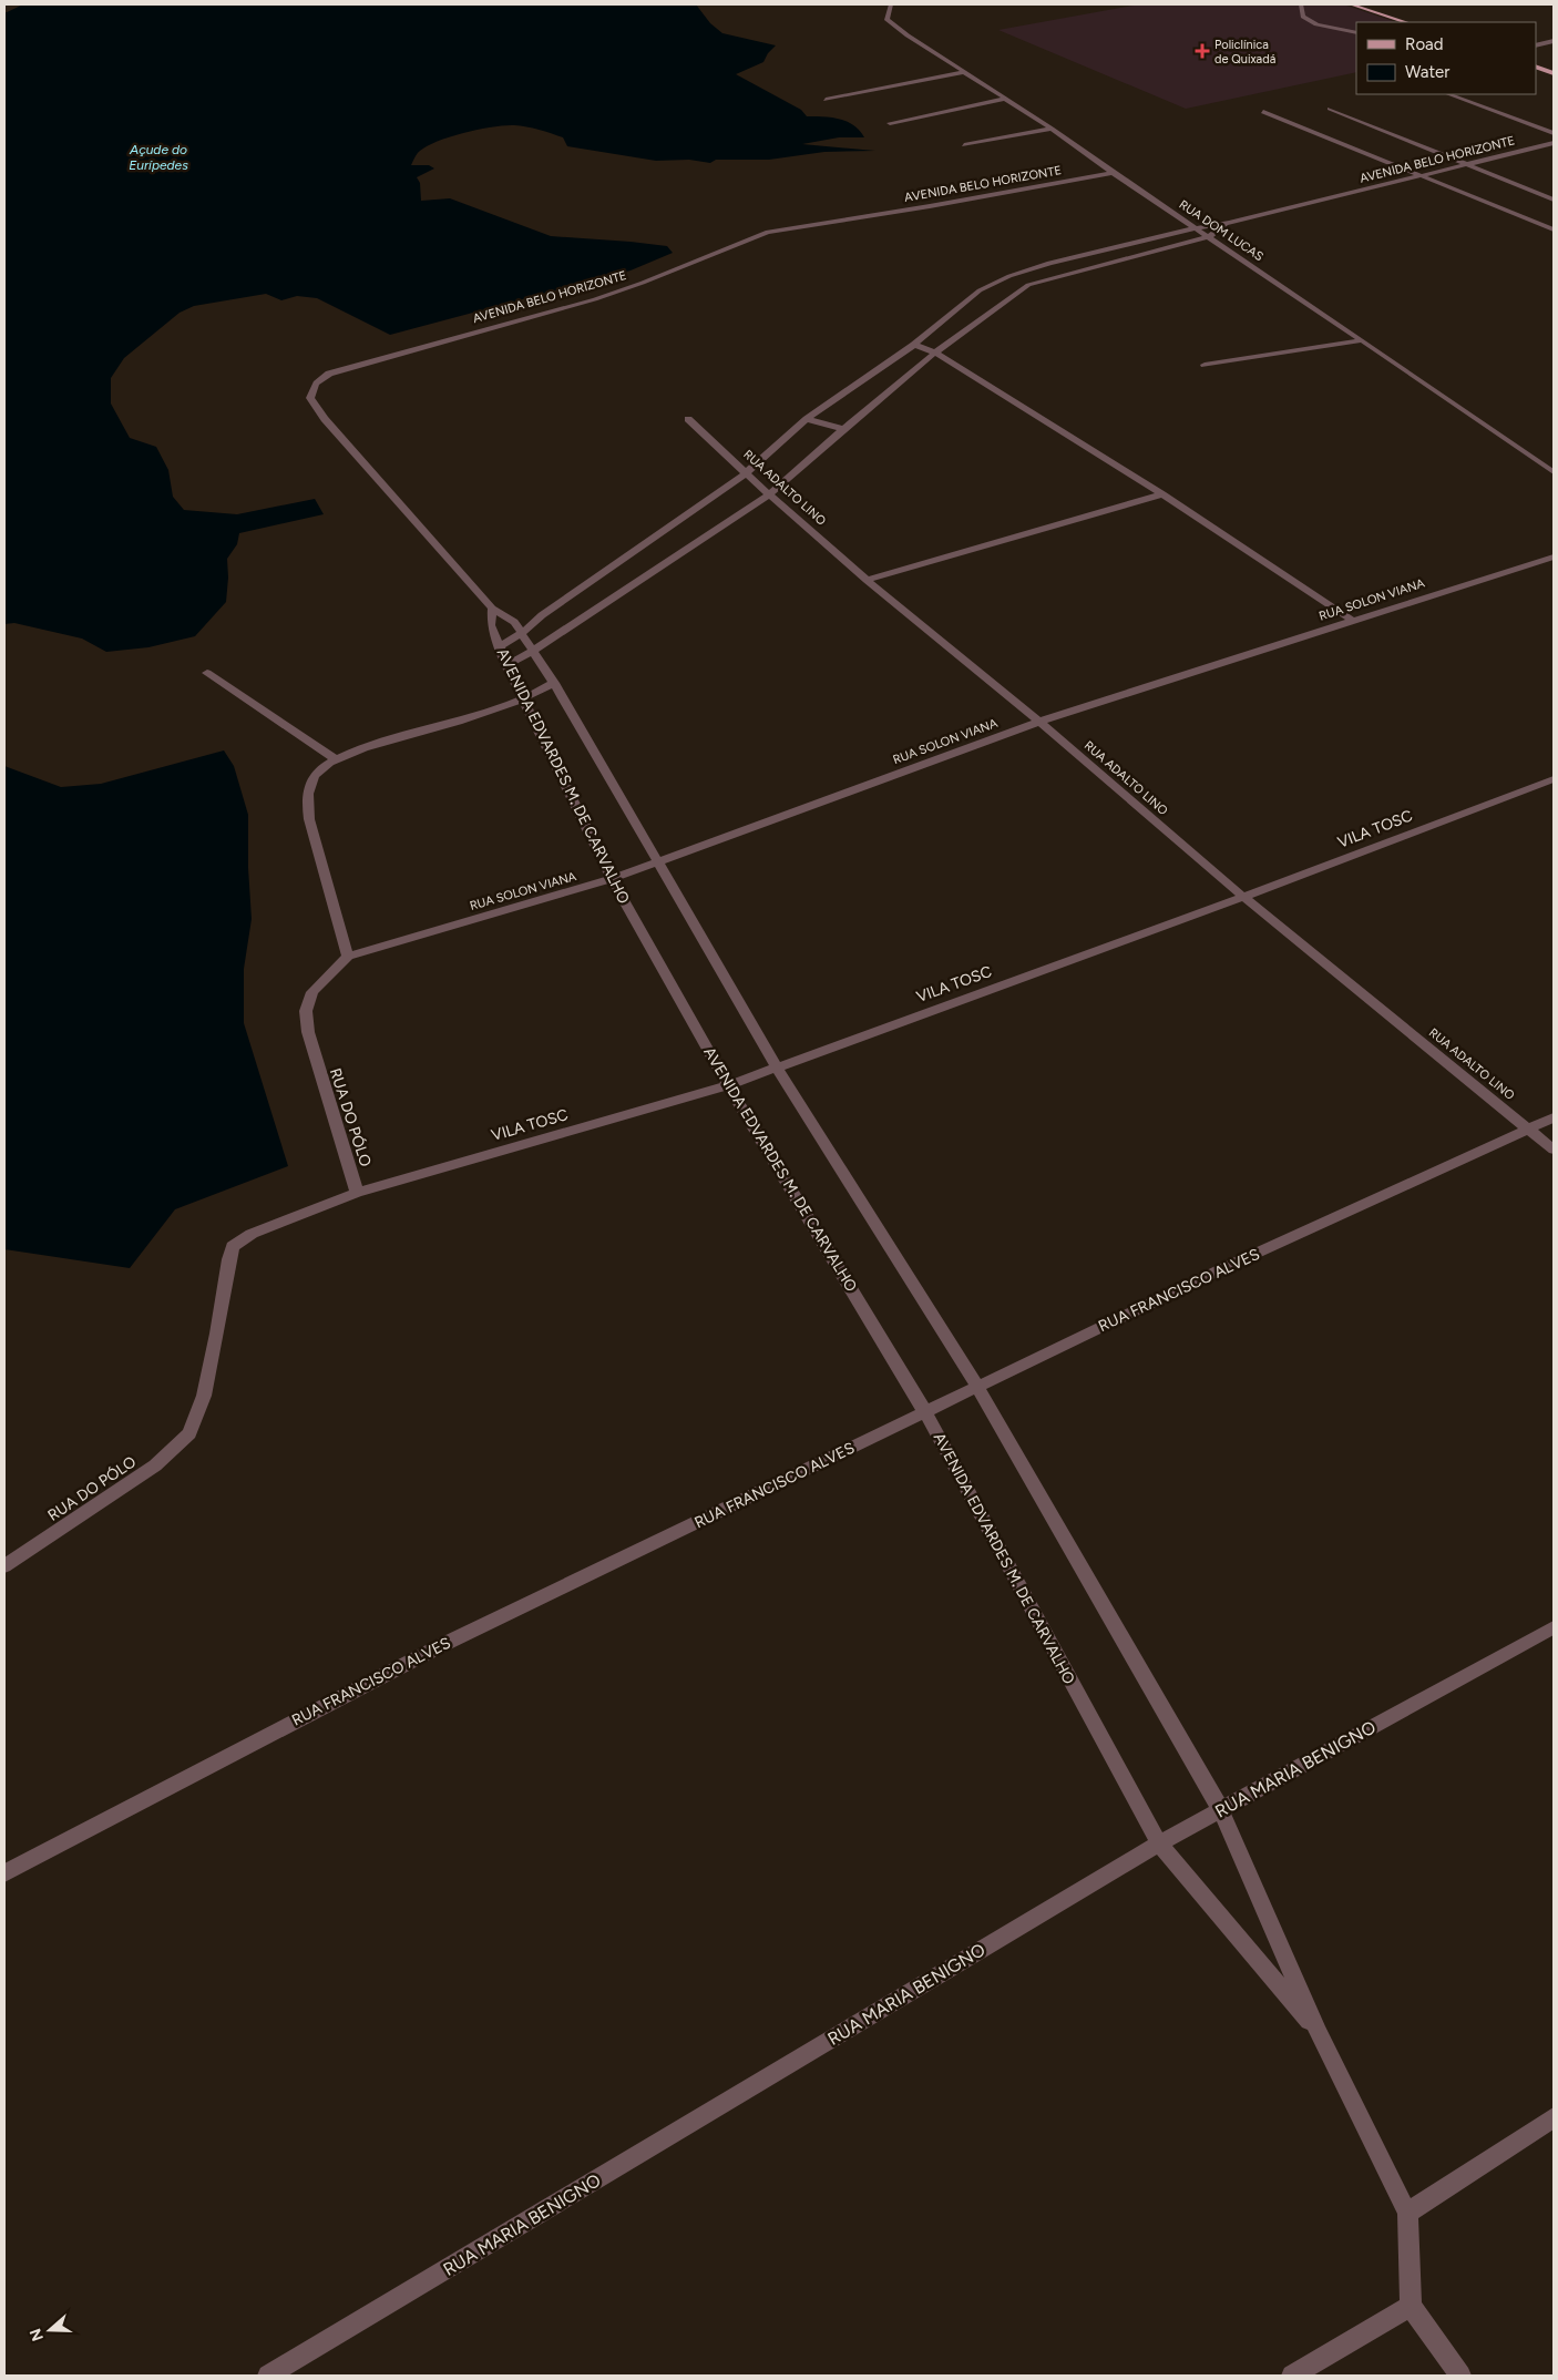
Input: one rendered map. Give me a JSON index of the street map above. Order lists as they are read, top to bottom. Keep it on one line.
{"streets":{"street":["AVENIDA BELO HORIZONTE","RUA DOM LUCAS","RUA ADALTO LINO","RUA SOLON VIANA","AVENIDA EDVARDES M. DE CARVALHO","VILA TOSC","RUA DO PÓLO","RUA FRANCISCO ALVES","RUA MARIA BENIGNO"]},"crossings":[["AVENIDA BELO HORIZONTE","RUA DOM LUCAS"],["AVENIDA BELO HORIZONTE","RUA ADALTO LINO"],["AVENIDA BELO HORIZONTE","AVENIDA EDVARDES M. DE CARVALHO"],["RUA ADALTO LINO","RUA SOLON VIANA"],["RUA ADALTO LINO","VILA TOSC"],["RUA ADALTO LINO","RUA FRANCISCO ALVES"],["RUA SOLON VIANA","AVENIDA EDVARDES M. DE CARVALHO"],["RUA SOLON VIANA","RUA DO PÓLO"],["AVENIDA EDVARDES M. DE CARVALHO","VILA TOSC"],["AVENIDA EDVARDES M. DE CARVALHO","RUA FRANCISCO ALVES"],["AVENIDA EDVARDES M. DE CARVALHO","RUA MARIA BENIGNO"],["VILA TOSC","RUA DO PÓLO"]],"water":["Açude do Eurípedes"],"places":{"health":["Policlínica de Quixadá"]},"legend":["Road","Water"],"north":"left"}
